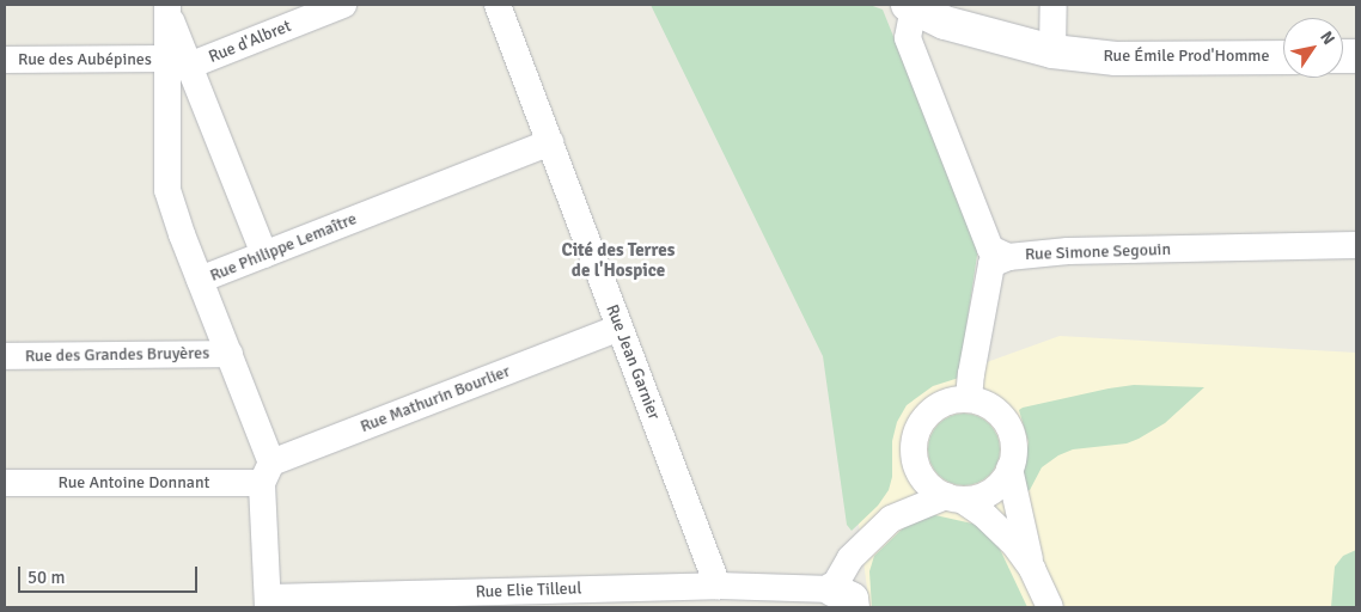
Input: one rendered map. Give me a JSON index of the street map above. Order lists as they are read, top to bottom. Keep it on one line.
{"streets":{"street":["Rue d'Albret","Rue Émile Prod'Homme","Rue des Aubépines","Rue Philippe Lemaître","Rue Simone Segouin","Rue des Grandes Bruyères","Rue Jean Garnier","Rue Mathurin Bourlier","Rue Antoine Donnant","Rue Elie Tilleul"]},"crossings":[["Rue d'Albret","Rue des Aubépines"],["Rue Émile Prod'Homme","Rue Simone Segouin"],["Rue Philippe Lemaître","Rue des Grandes Bruyères"],["Rue Philippe Lemaître","Rue Jean Garnier"],["Rue Philippe Lemaître","Rue Mathurin Bourlier"],["Rue Philippe Lemaître","Rue Antoine Donnant"],["Rue Philippe Lemaître","Rue Elie Tilleul"],["Rue Jean Garnier","Rue Mathurin Bourlier"],["Rue Jean Garnier","Rue Elie Tilleul"],["Rue Mathurin Bourlier","Rue Antoine Donnant"],["Rue Mathurin Bourlier","Rue Elie Tilleul"],["Rue Antoine Donnant","Rue Elie Tilleul"]],"districts":["Cité des Terres de l'Hospice"],"scale_bar":"50 m","north":"top right"}
